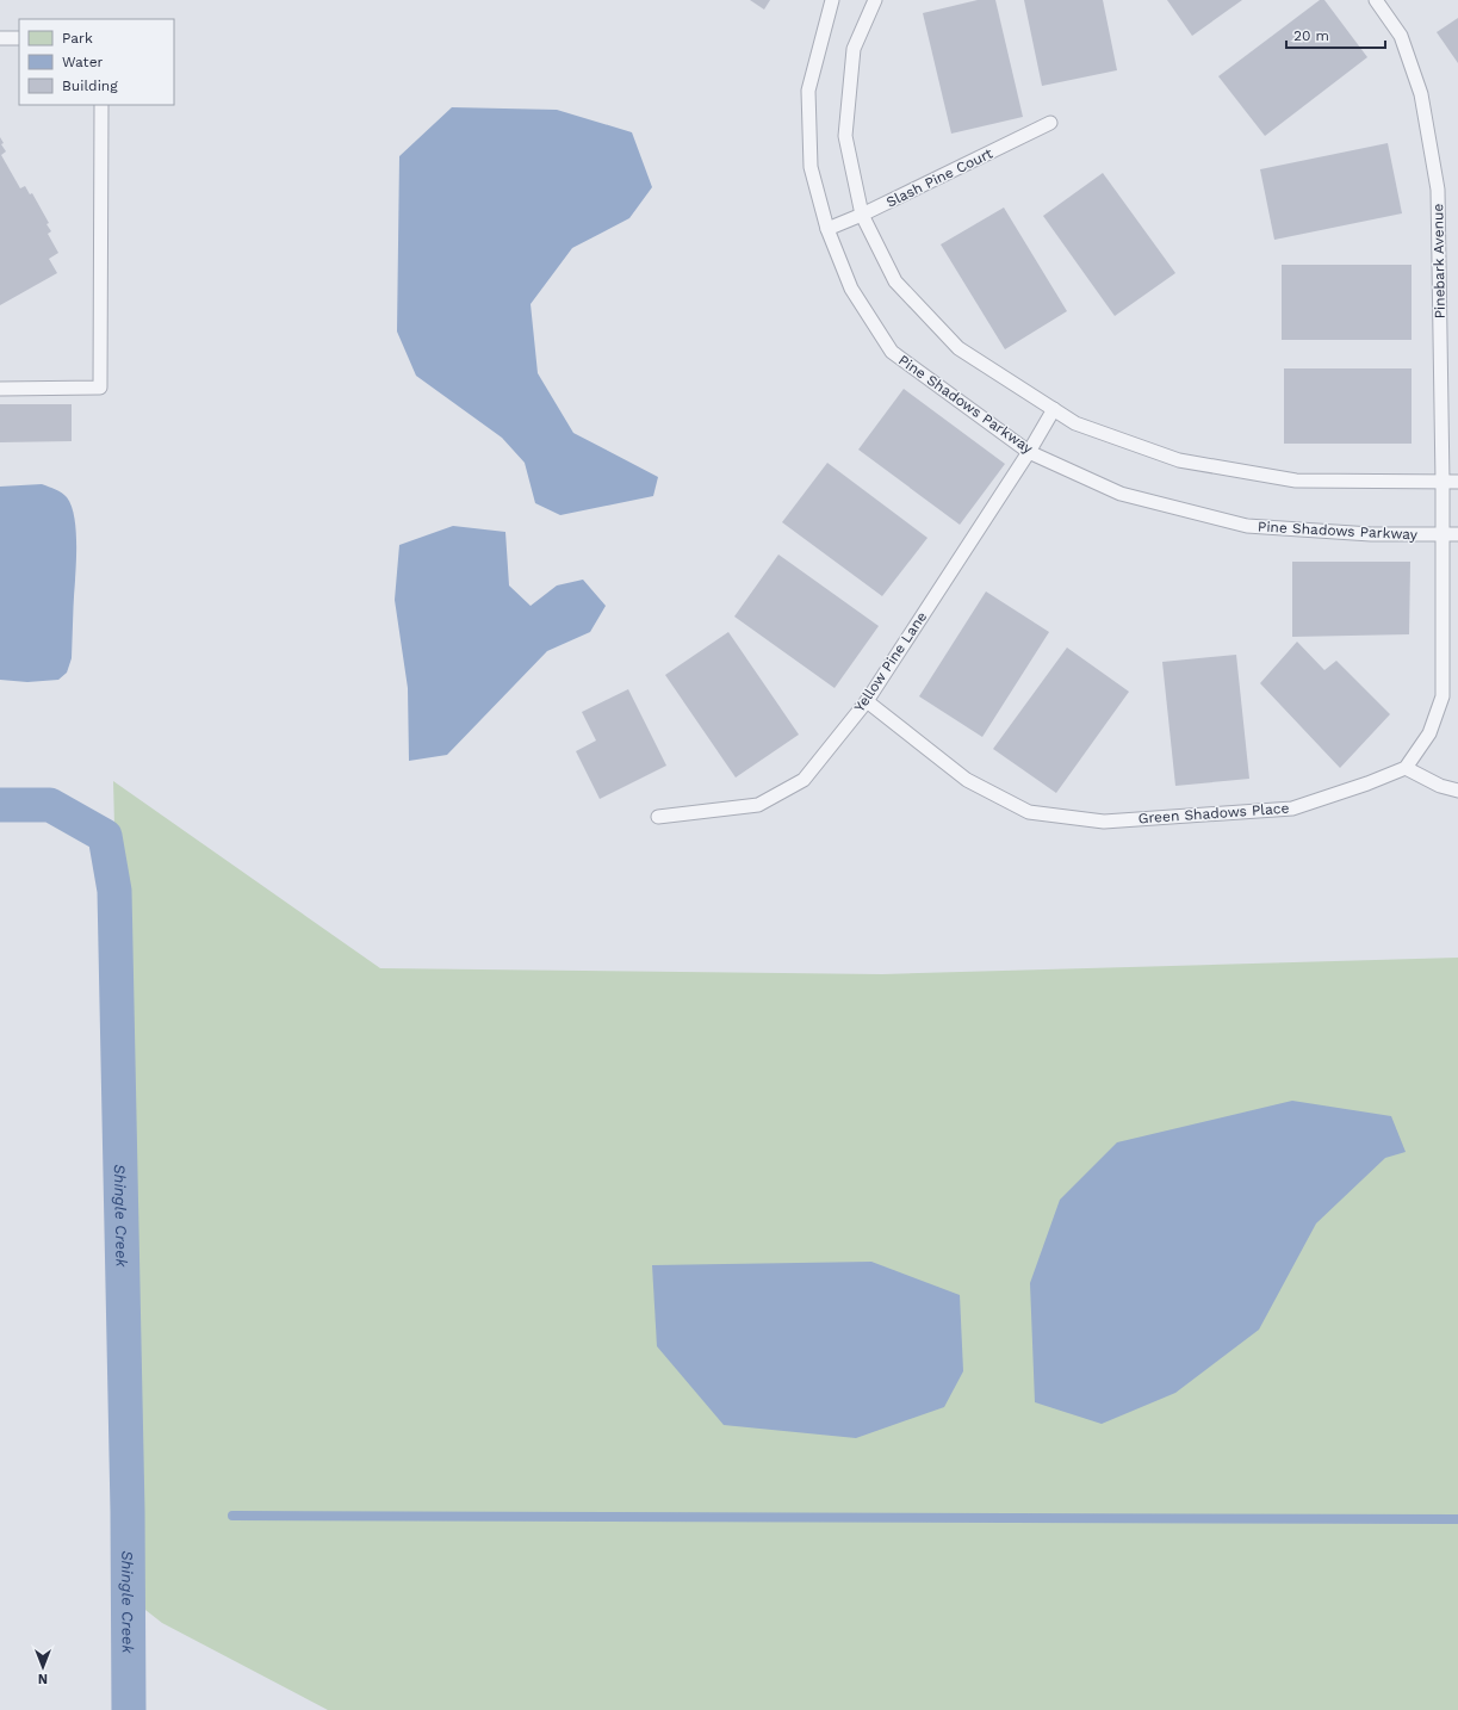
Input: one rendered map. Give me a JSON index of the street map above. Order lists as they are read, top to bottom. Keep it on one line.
{"streets":{"lane":["Slash Pine Court","Pinebark Avenue","Pine Shadows Parkway","Yellow Pine Lane","Green Shadows Place"]},"crossings":[["Slash Pine Court","Pine Shadows Parkway"],["Pinebark Avenue","Pine Shadows Parkway"],["Pinebark Avenue","Green Shadows Place"],["Pine Shadows Parkway","Yellow Pine Lane"],["Pine Shadows Parkway","Green Shadows Place"],["Yellow Pine Lane","Green Shadows Place"]],"water":["Shingle Creek"],"legend":["Park","Water","Building"],"scale_bar":"20 m","north":"bottom"}
